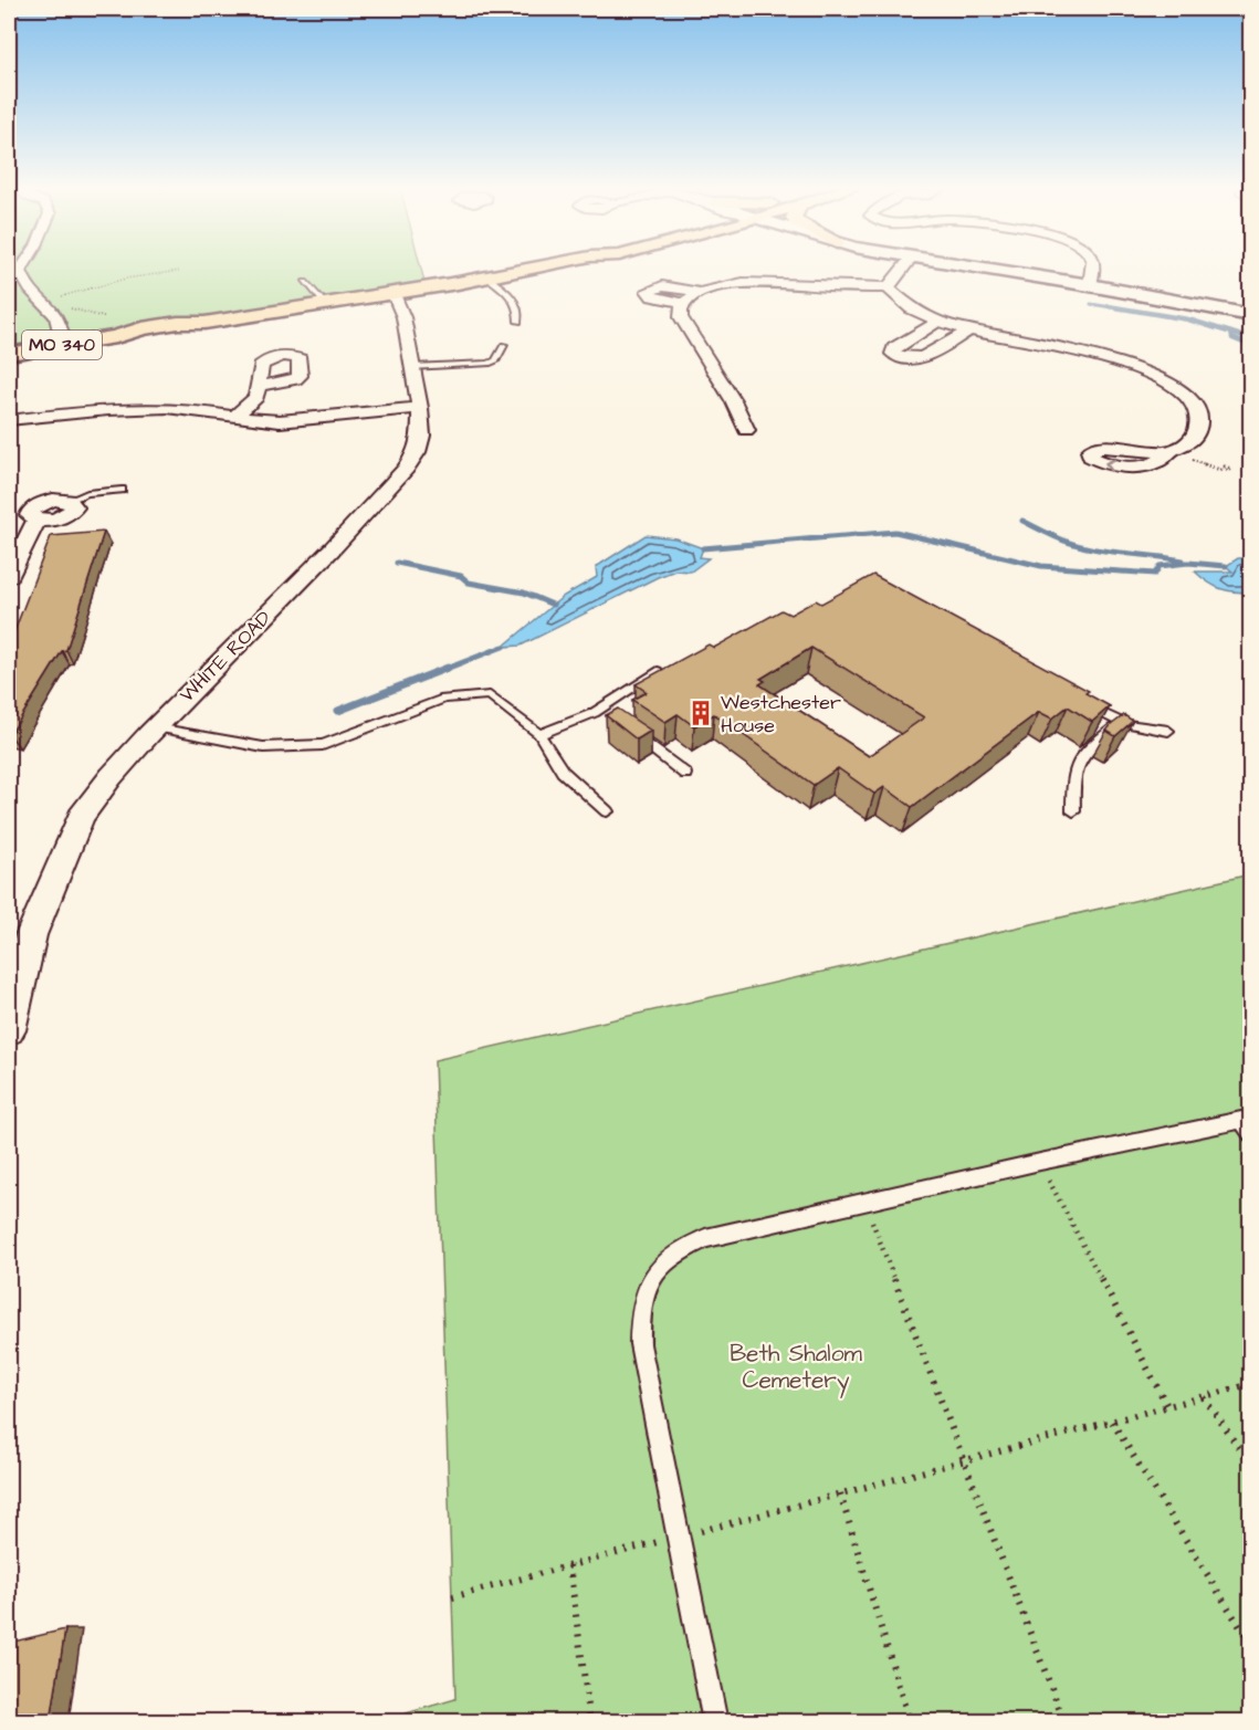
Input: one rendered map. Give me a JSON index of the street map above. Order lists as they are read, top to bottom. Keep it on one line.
{"streets":{"main road":["MO 340"],"street":["WHITE ROAD"]},"crossings":[["MO 340","WHITE ROAD"]],"parks":["Beth Shalom Cemetery"],"places":{"building":["Westchester House"]}}
